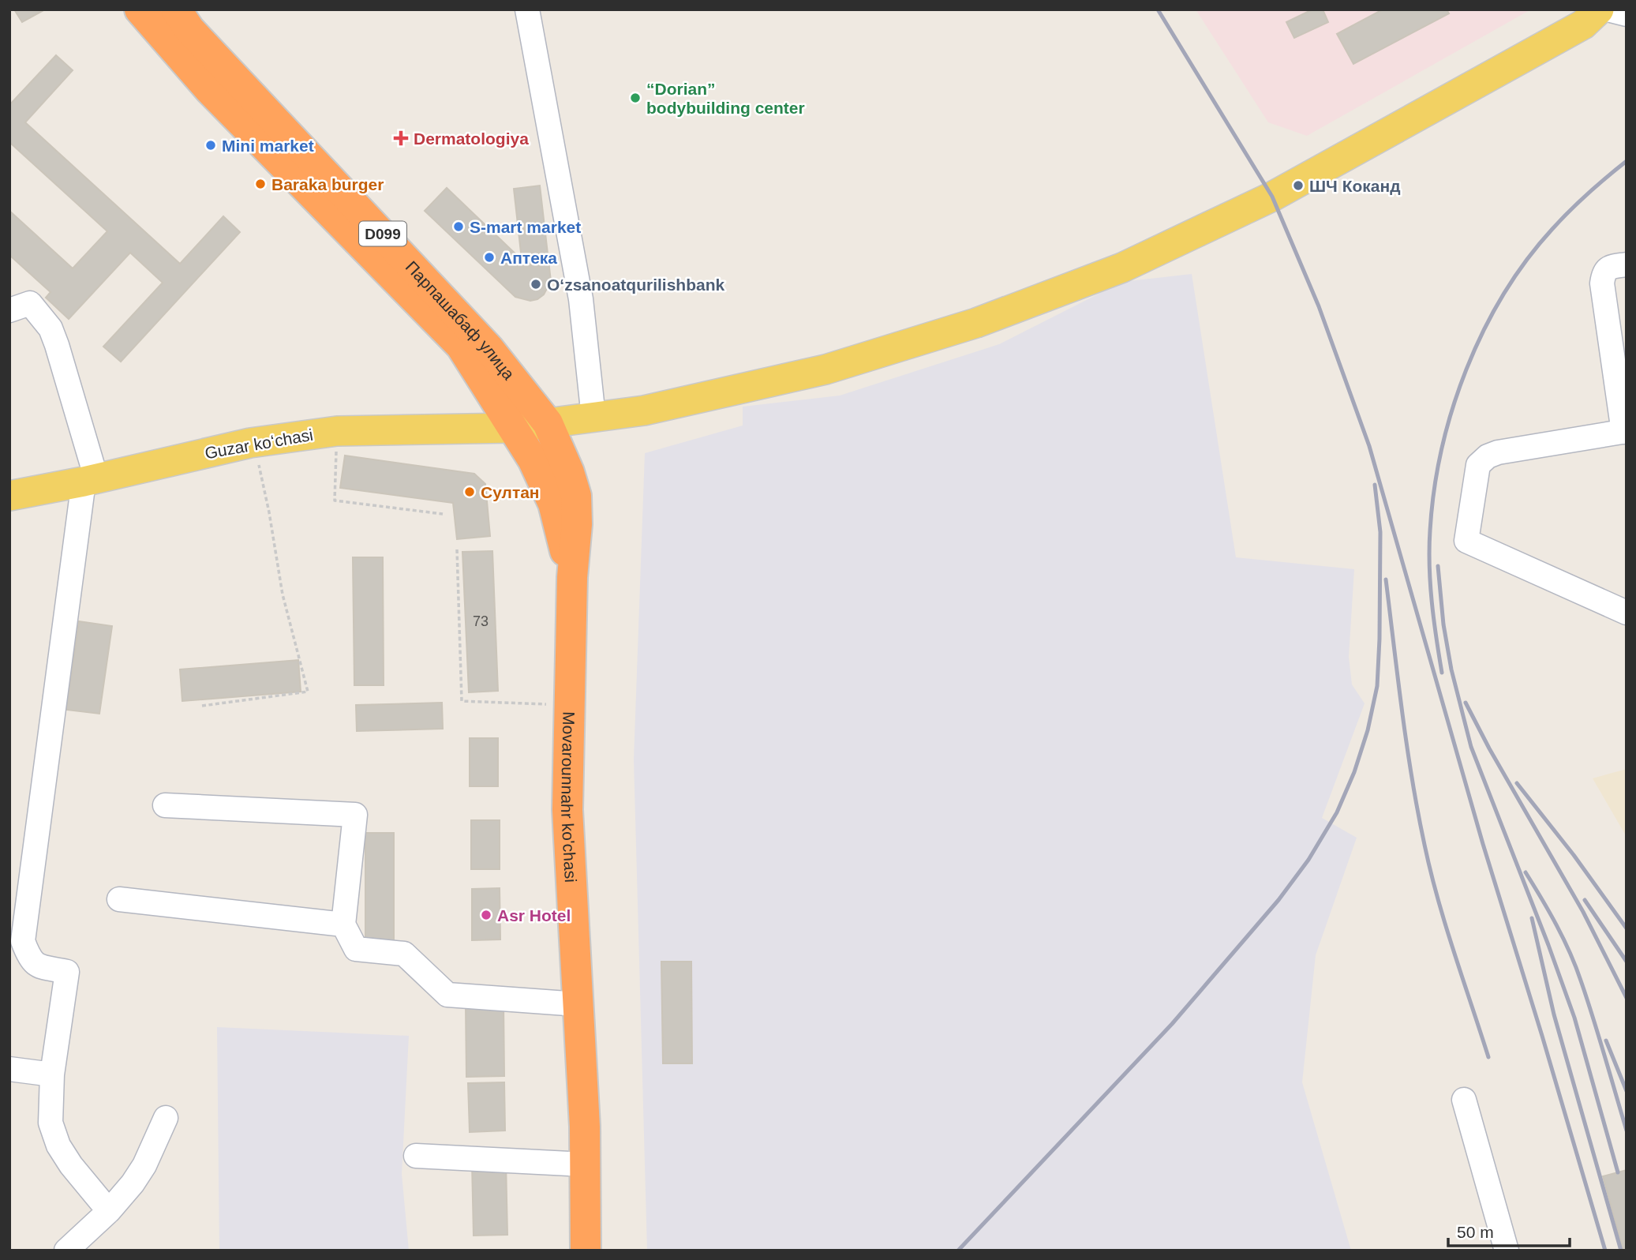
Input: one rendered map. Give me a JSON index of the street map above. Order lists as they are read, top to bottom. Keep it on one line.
{"streets":{"highway":["D099","Парпашабаф улица","Movarounnahr ko'chasi"],"main road":["Guzar koʻchasi"]},"crossings":[["Парпашабаф улица","Guzar koʻchasi"],["Парпашабаф улица","Movarounnahr ko'chasi"],["Guzar koʻchasi","Movarounnahr ko'chasi"]],"places":{"other":["“Dorian” bodybuilding center","Mini market","Baraka burger","ШЧ Коканд","S-mart market","Аптека","Oʻzsanoatqurilishbank","Султан","Asr Hotel"],"health":["Dermatologiya"]},"house_numbers":["73"],"scale_bar":"50 m"}
